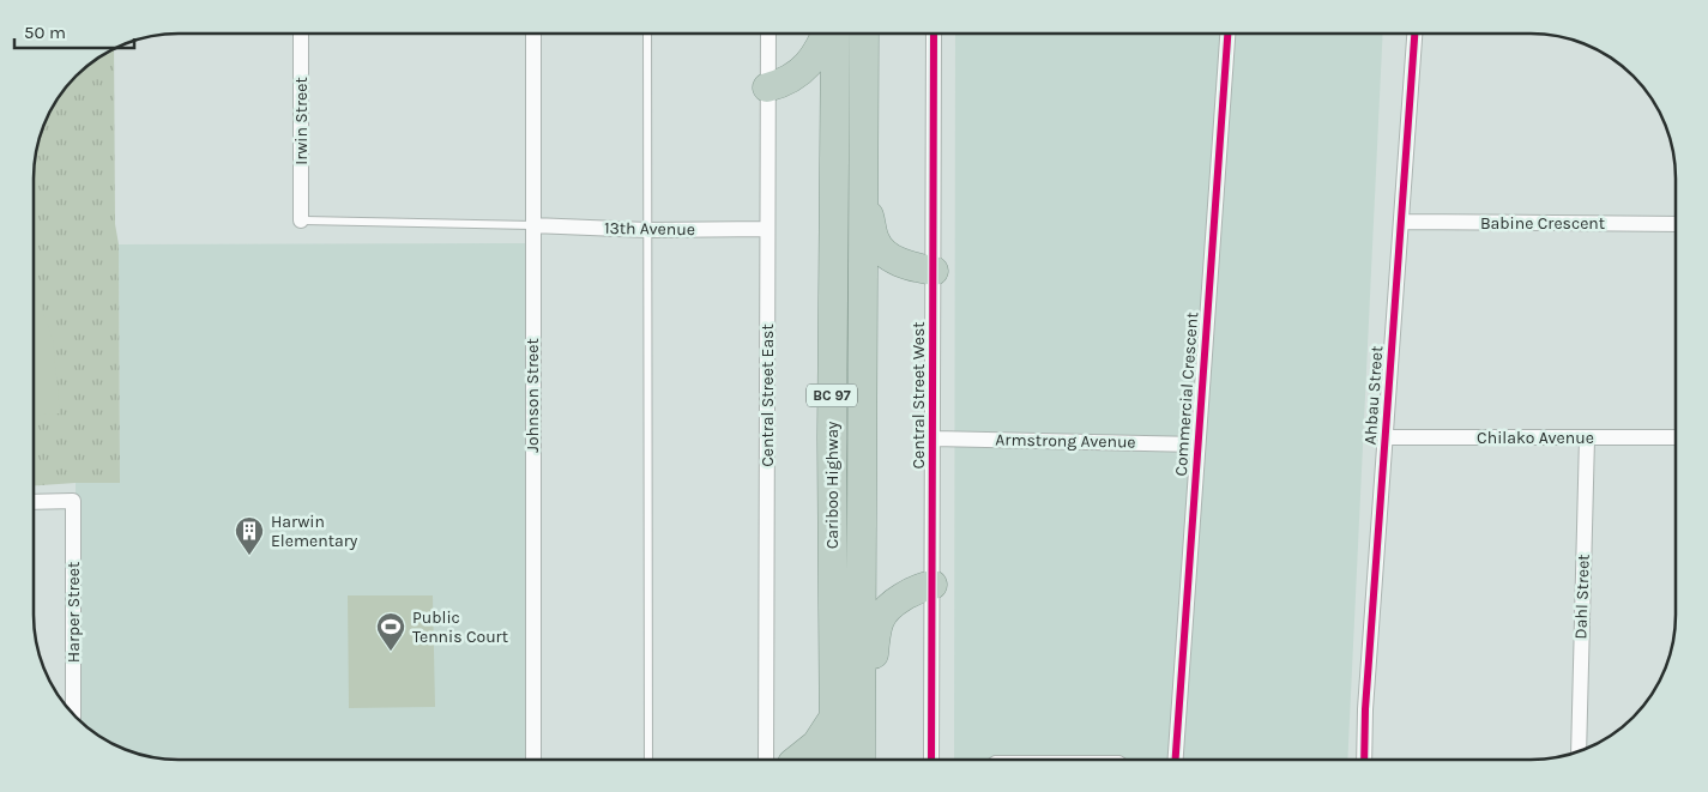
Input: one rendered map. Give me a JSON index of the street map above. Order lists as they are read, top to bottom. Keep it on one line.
{"streets":{"highway":["BC 97","Cariboo Highway"],"street":["Irwin Street","Babine Crescent","13th Avenue","Commercial Crescent","Johnson Street","Central Street East","Central Street West","Ahbau Street","Chilako Avenue","Armstrong Avenue","Dahl Street","Harper Street"]},"crossings":[["Babine Crescent","Ahbau Street"],["13th Avenue","Johnson Street"],["13th Avenue","Central Street East"],["Commercial Crescent","Armstrong Avenue"],["Central Street West","Armstrong Avenue"],["Ahbau Street","Chilako Avenue"],["Chilako Avenue","Dahl Street"]],"places":{"building":["Harwin Elementary"],"sports":["Public Tennis Court"]},"scale_bar":"50 m"}
